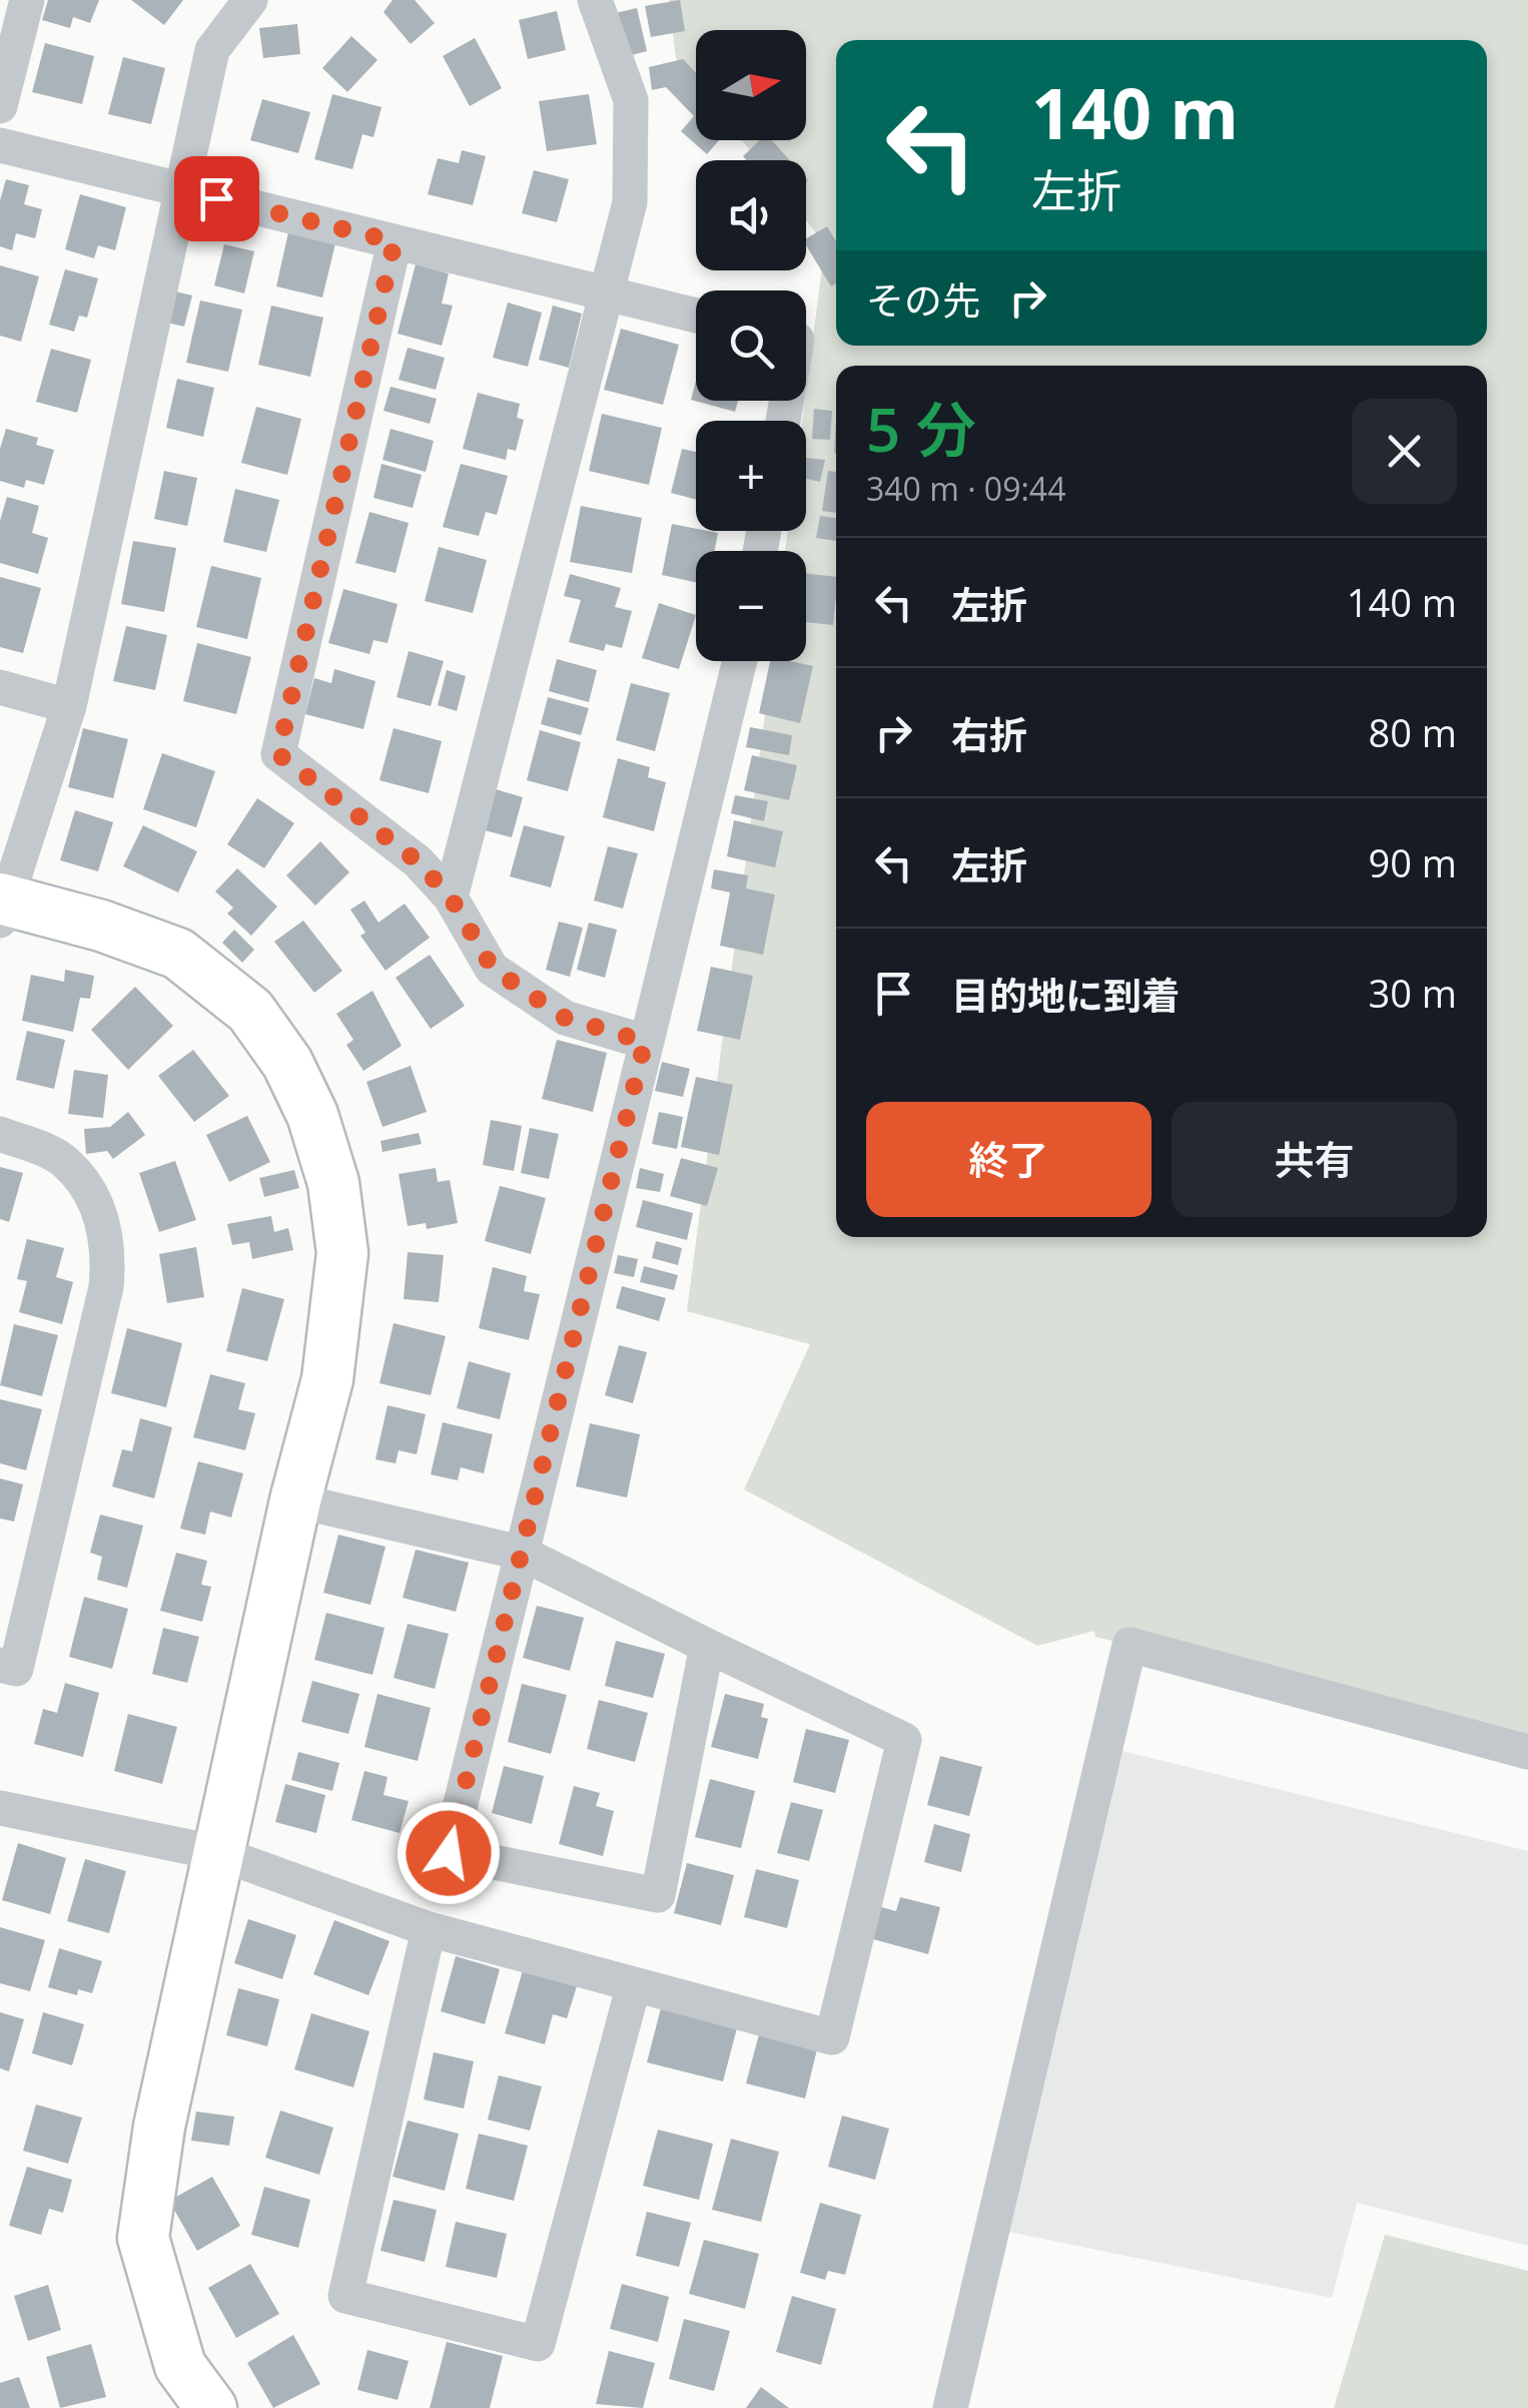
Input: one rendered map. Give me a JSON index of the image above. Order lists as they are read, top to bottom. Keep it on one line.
{"north":"right","page":{"map_buttons":["+","−"],"turn":["140 m","左折"],"then":"その先","heading":["5 分","340 m · 09:44"],"list":[{"name":"左折","value":"140 m"},{"name":"右折","value":"80 m"},{"name":"左折","value":"90 m"},{"name":"目的地に到着","value":"30 m"}],"buttons":["終了","共有"]}}
